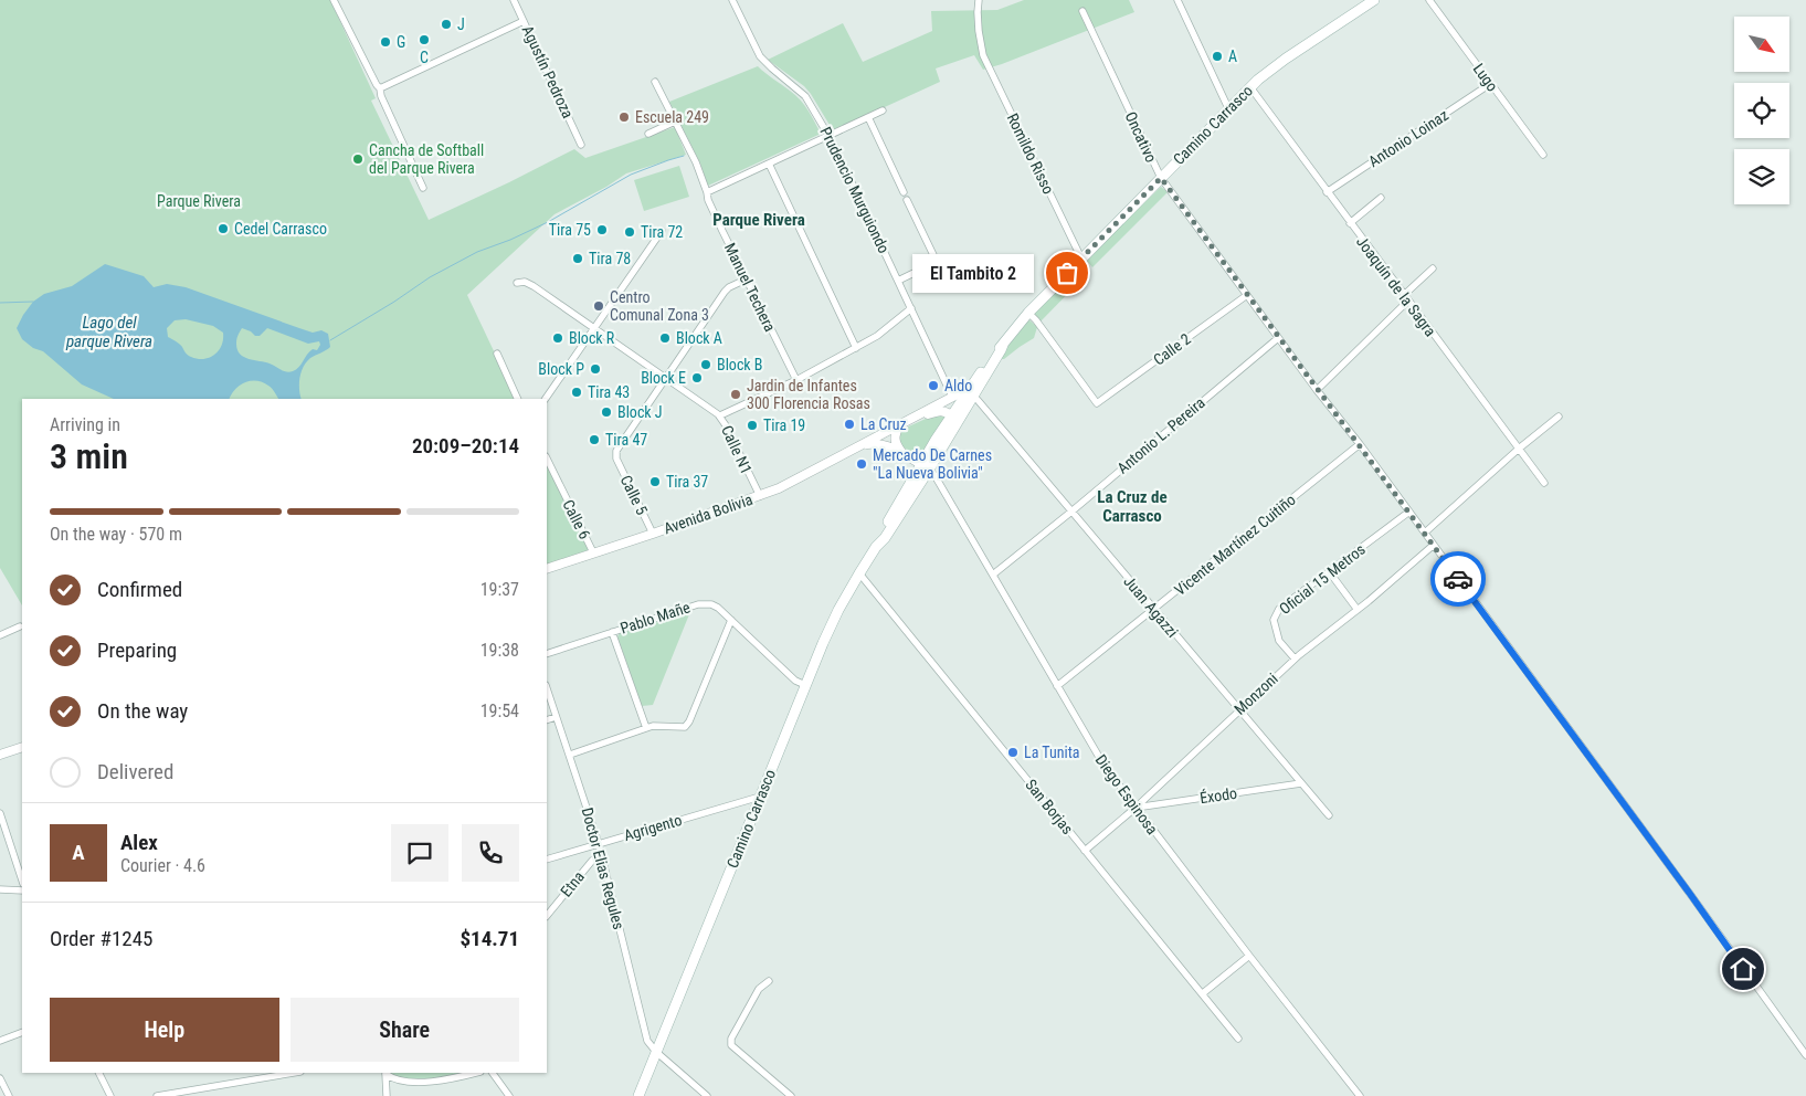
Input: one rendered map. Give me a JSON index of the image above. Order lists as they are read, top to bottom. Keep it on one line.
{"streets":{"main road":["Camino Carrasco"],"street":["Agustín Pedroza","Lugo","Oncativo","Antonio Loinaz","Romildo Risso","Prudencio Murguiondo","Joaquín de la Sagra","Manuel Techera","Calle 2","Antonio L. Pereira","Calle N1","Calle 5","Avenida Bolivia","Calle 6","Vicente Martínez Cuitiño","Oficial 15 Metros","Juan Agazzi","Pablo Mañe","Monzoni","Diego Espinosa","Éxodo","San Borjas","Agrigento","Doctor Elias Regules","Etna"]},"crossings":[["Lugo","Antonio Loinaz"],["Camino Carrasco","Oncativo"],["Camino Carrasco","Romildo Risso"],["Camino Carrasco","Joaquín de la Sagra"],["Camino Carrasco","Calle 2"],["Camino Carrasco","Avenida Bolivia"],["Camino Carrasco","Juan Agazzi"],["Camino Carrasco","Pablo Mañe"],["Camino Carrasco","Diego Espinosa"],["Camino Carrasco","San Borjas"],["Camino Carrasco","Agrigento"],["Camino Carrasco","Doctor Elias Regules"],["Oncativo","Calle 2"],["Oncativo","Antonio L. Pereira"],["Oncativo","Vicente Martínez Cuitiño"],["Oncativo","Oficial 15 Metros"],["Oncativo","Monzoni"],["Antonio Loinaz","Joaquín de la Sagra"],["Prudencio Murguiondo","Avenida Bolivia"],["Antonio L. Pereira","Juan Agazzi"],["Antonio L. Pereira","Diego Espinosa"],["Calle N1","Calle 5"],["Calle N1","Avenida Bolivia"],["Calle 5","Avenida Bolivia"],["Avenida Bolivia","Calle 6"],["Avenida Bolivia","Juan Agazzi"],["Vicente Martínez Cuitiño","Juan Agazzi"],["Vicente Martínez Cuitiño","Diego Espinosa"],["Oficial 15 Metros","Monzoni"],["Juan Agazzi","Monzoni"],["Juan Agazzi","Éxodo"],["Monzoni","Diego Espinosa"],["Monzoni","Éxodo"],["Monzoni","San Borjas"],["Diego Espinosa","Éxodo"],["Agrigento","Doctor Elias Regules"],["Doctor Elias Regules","Etna"]],"districts":["Parque Rivera","La Cruz de Carrasco"],"water":["Lago del parque Rivera"],"parks":["Parque Rivera"],"places":["J","C","G","A","Escuela 249","Cancha de Softball del Parque Rivera","Cedel Carrasco","Tira 75","Tira 72","Tira 78","El Tambito 2","Centro Comunal Zona 3","Block R","Block A","Block B","Block P","Block E","Aldo","Tira 43","Jardin de Infantes 300 Florencia Rosas","Block J","La Cruz","Tira 19","Tira 47","Mercado De Carnes \"La Nueva Bolivia\"","Tira 37","La Tunita"],"north":"bottom right","page":{"bubble":"El Tambito 2","heading":["3 min","Arriving in","20:09–20:14"],"panel":["Alex","Courier · 4.6","Order #1245","$14.71"],"bar":"On the way · 570 m","list":[["Confirmed","19:37"],["Preparing","19:38"],["On the way","19:54"],"Delivered"],"round":"A","buttons":["Help","Share"]}}
